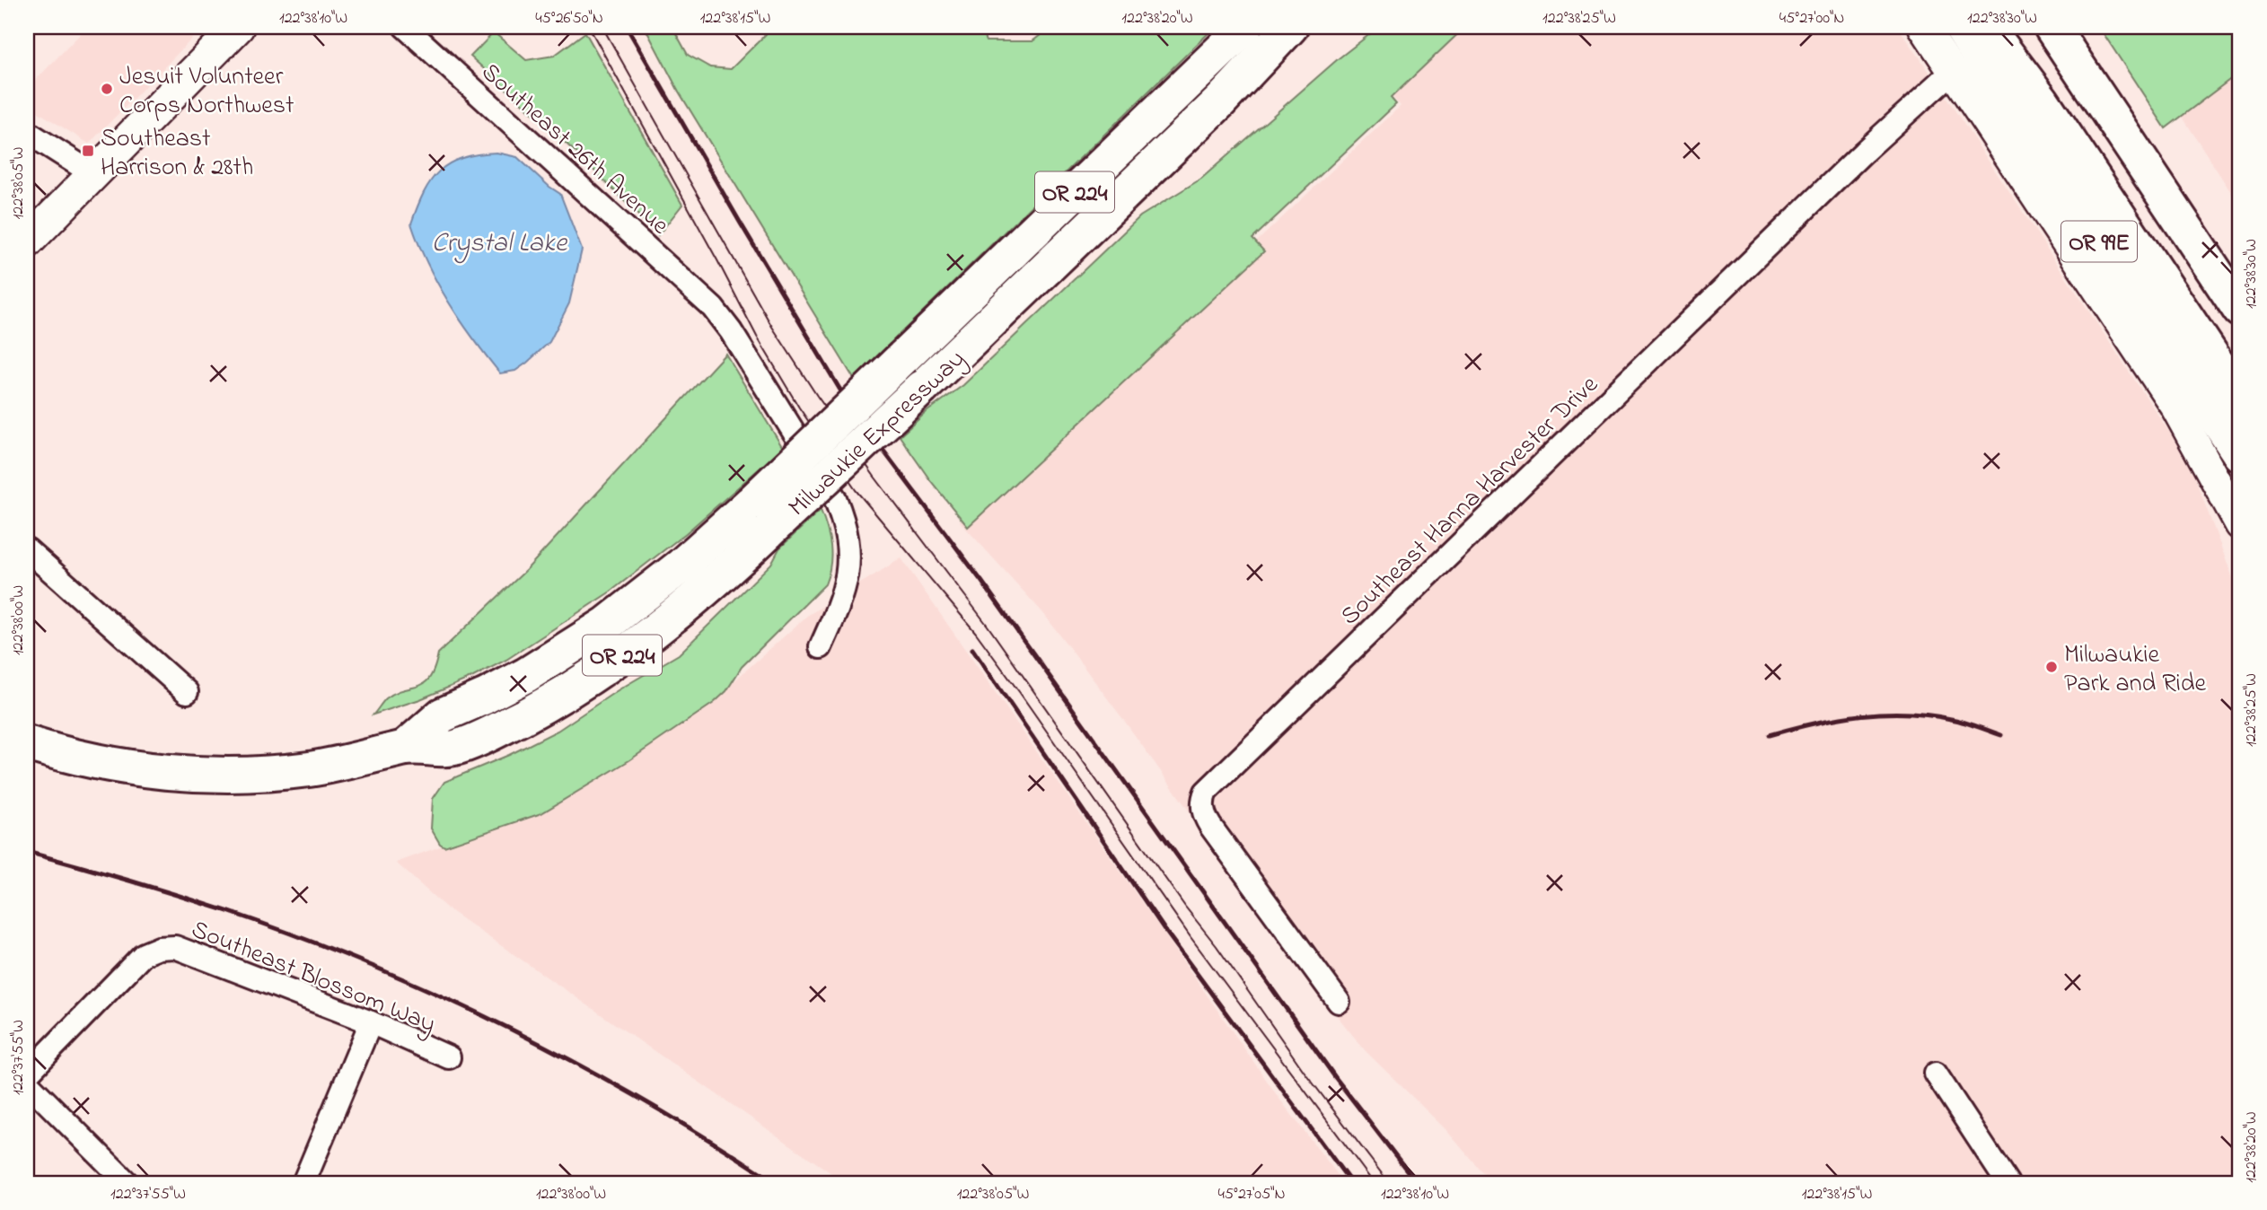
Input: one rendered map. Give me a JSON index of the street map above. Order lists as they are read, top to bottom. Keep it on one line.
{"streets":{"main road":["OR 224","OR 99E","Milwaukie Expressway"],"street":["Southeast 26th Avenue","Southeast Hanna Harvester Drive","Southeast Blossom Way"]},"water":["Crystal Lake"],"places":{"other":["Jesuit Volunteer Corps Northwest","Milwaukie Park and Ride"],"transit":["Southeast Harrison & 28th"]},"coordinates":["122°38'10\"W","45°26'50\"N","122°38'15\"W","122°38'20\"W","122°38'25\"W","45°27'00\"N","122°38'30\"W","122°38'05\"W","122°38'00\"W","122°37'55\"W","45°27'05\"N"]}
